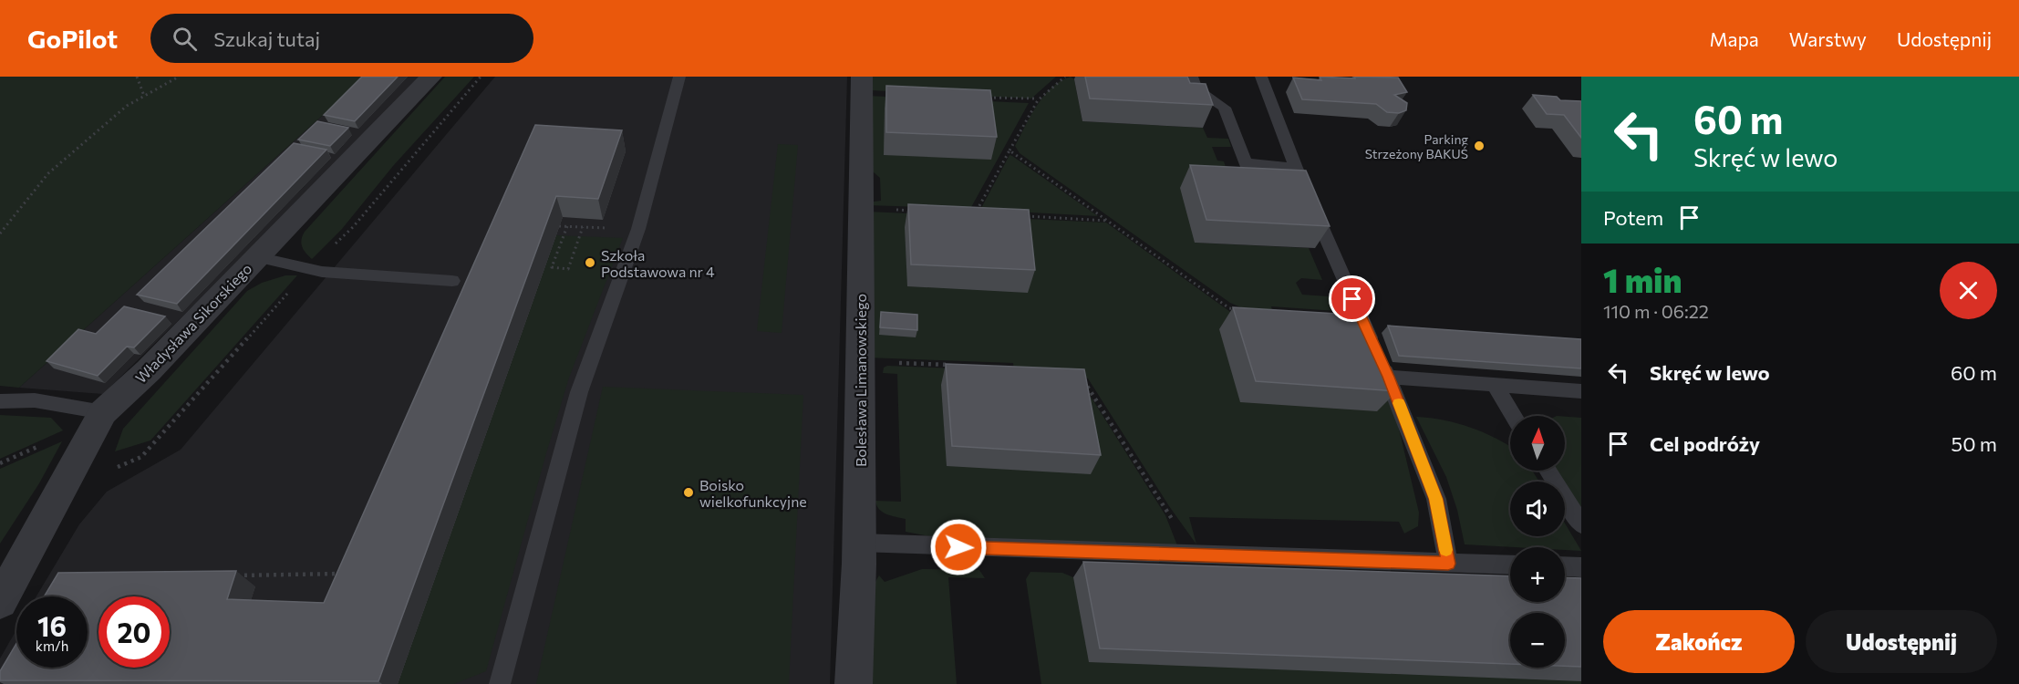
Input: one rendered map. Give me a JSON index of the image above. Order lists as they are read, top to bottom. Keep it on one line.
{"streets":{"street":["Władysława Sikorskiego","Bolesława Limanowskiego"]},"places":["Parking Strzeżony BAKUŚ","Szkoła Podstawowa nr 4","Boisko wielkofunkcyjne"],"north":"top","page":{"header":"GoPilot","search":"Szukaj tutaj","nav":["Mapa","Warstwy","Udostępnij"],"turn":["60 m","Skręć w lewo"],"then":"Potem","heading":["1 min","110 m · 06:22"],"list":[{"name":"Skręć w lewo","value":"60 m"},{"name":"Cel podróży","value":"50 m"}],"map_buttons":["+","−"],"speed":"16 km/h","limit":"20","buttons":["Zakończ","Udostępnij"]}}
